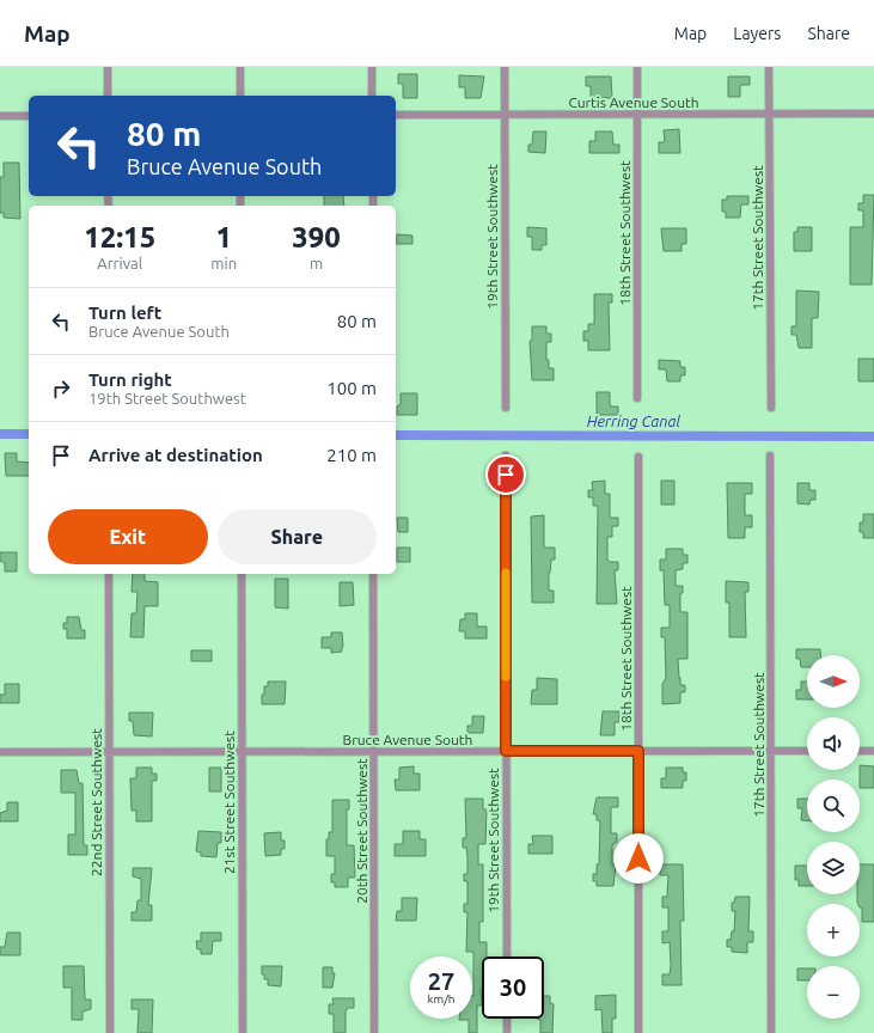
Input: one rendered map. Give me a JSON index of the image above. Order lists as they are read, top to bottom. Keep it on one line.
{"streets":{"street":["Curtis Avenue South","18th Street Southwest","19th Street Southwest","17th Street Southwest","Bruce Avenue South","22nd Street Southwest","21st Street Southwest","20th Street Southwest"]},"crossings":[["Curtis Avenue South","18th Street Southwest"],["Curtis Avenue South","19th Street Southwest"],["Curtis Avenue South","17th Street Southwest"],["18th Street Southwest","Bruce Avenue South"],["19th Street Southwest","Bruce Avenue South"],["17th Street Southwest","Bruce Avenue South"],["Bruce Avenue South","22nd Street Southwest"],["Bruce Avenue South","21st Street Southwest"],["Bruce Avenue South","20th Street Southwest"]],"water":["Herring Canal"],"north":"right","page":{"header":"Map","nav":["Map","Layers","Share"],"turn":["80 m","Bruce Avenue South"],"eta":["12:15","Arrival","1","min","390","m"],"list":[{"name":"Turn left","note":"Bruce Avenue South","value":"80 m"},{"name":"Turn right","note":"19th Street Southwest","value":"100 m"},{"name":"Arrive at destination","value":"210 m"}],"buttons":["Exit","Share"],"map_buttons":["+","−"],"speed":"27 km/h","limit":"30"}}
